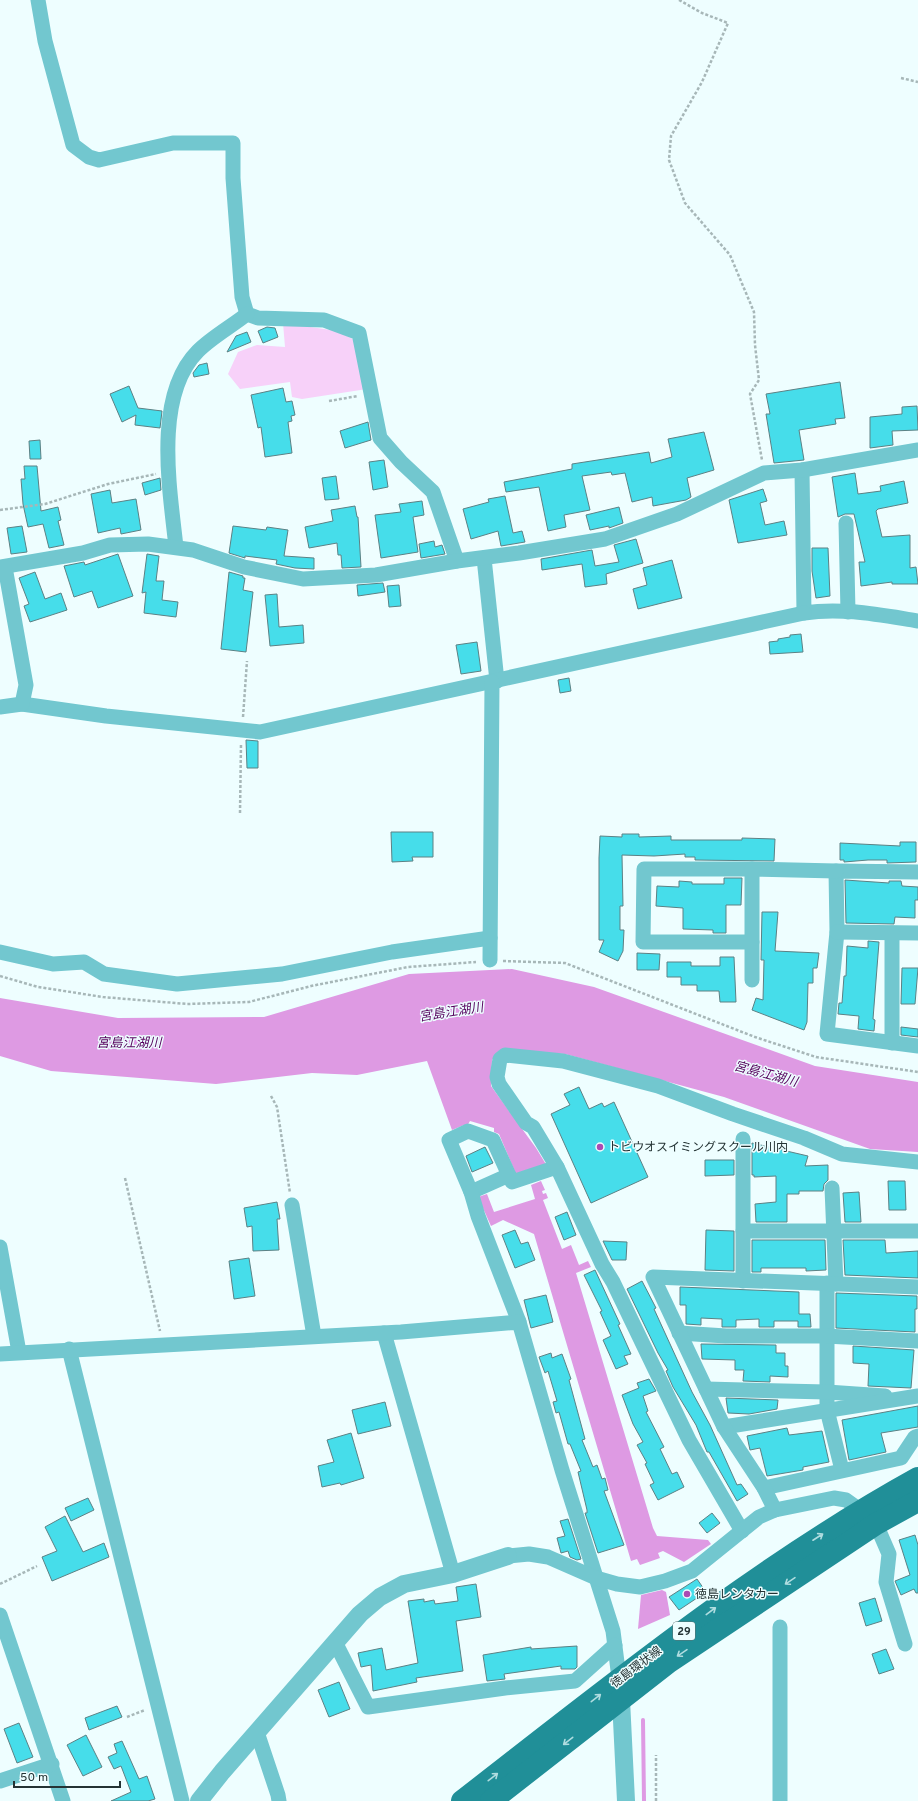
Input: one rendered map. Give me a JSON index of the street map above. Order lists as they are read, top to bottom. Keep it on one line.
{"streets":{"main road":["29","徳島環状線"]},"water":["宮島江湖川"],"places":["トビウオスイミングスクール川内","徳島レンタカー"],"scale_bar":"50 m"}
